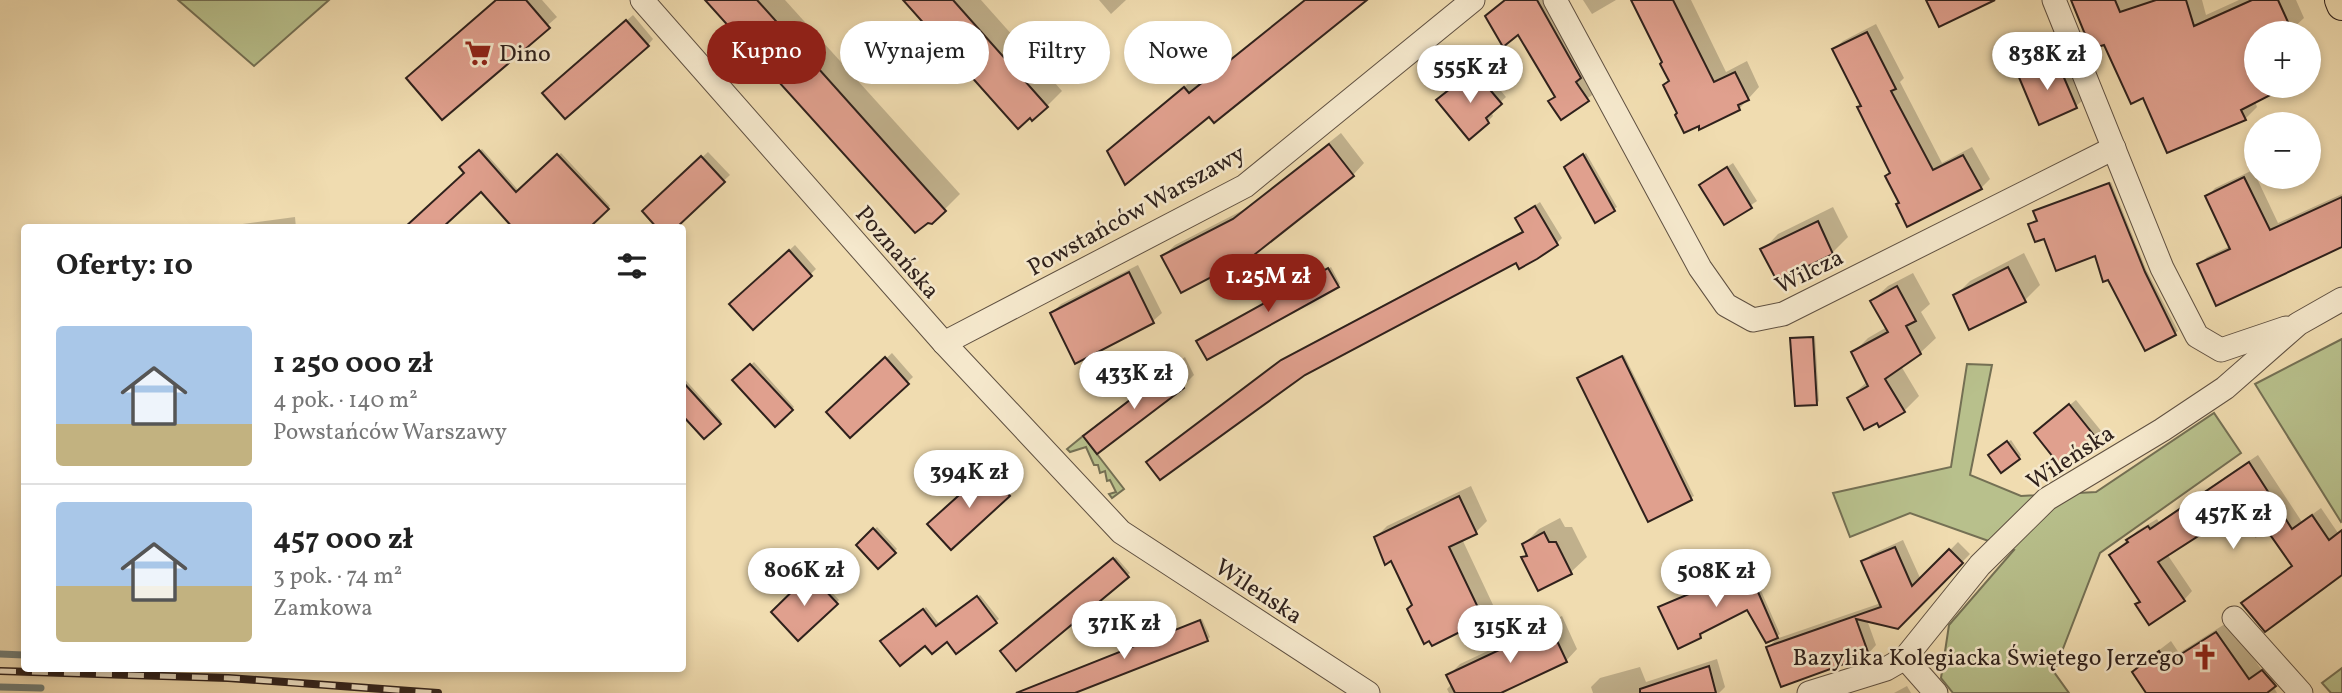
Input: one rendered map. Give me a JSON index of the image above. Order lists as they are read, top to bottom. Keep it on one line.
{"streets":{"street":["Powstańców Warszawy","Poznańska","Wilcza","Wileńska"]},"crossings":[["Powstańców Warszawy","Poznańska"],["Poznańska","Wileńska"]],"places":{"supermarket":["Dino"],"church":["Bazylika Kolegiacka Świętego Jerzego"]},"page":{"map_buttons":["+","−"],"chip":["Kupno","Wynajem","Filtry","Nowe"],"price":["838K zł","555K zł","1.25M zł","433K zł","394K zł","457K zł","806K zł","508K zł","371K zł","315K zł"],"heading":"Oferty: 10","list":[{"name":"1 250 000 zł","note":"4 pok. · 140 m² · Powstańców Warszawy"},{"name":"457 000 zł","note":"3 pok. · 74 m² · Zamkowa"}]}}
